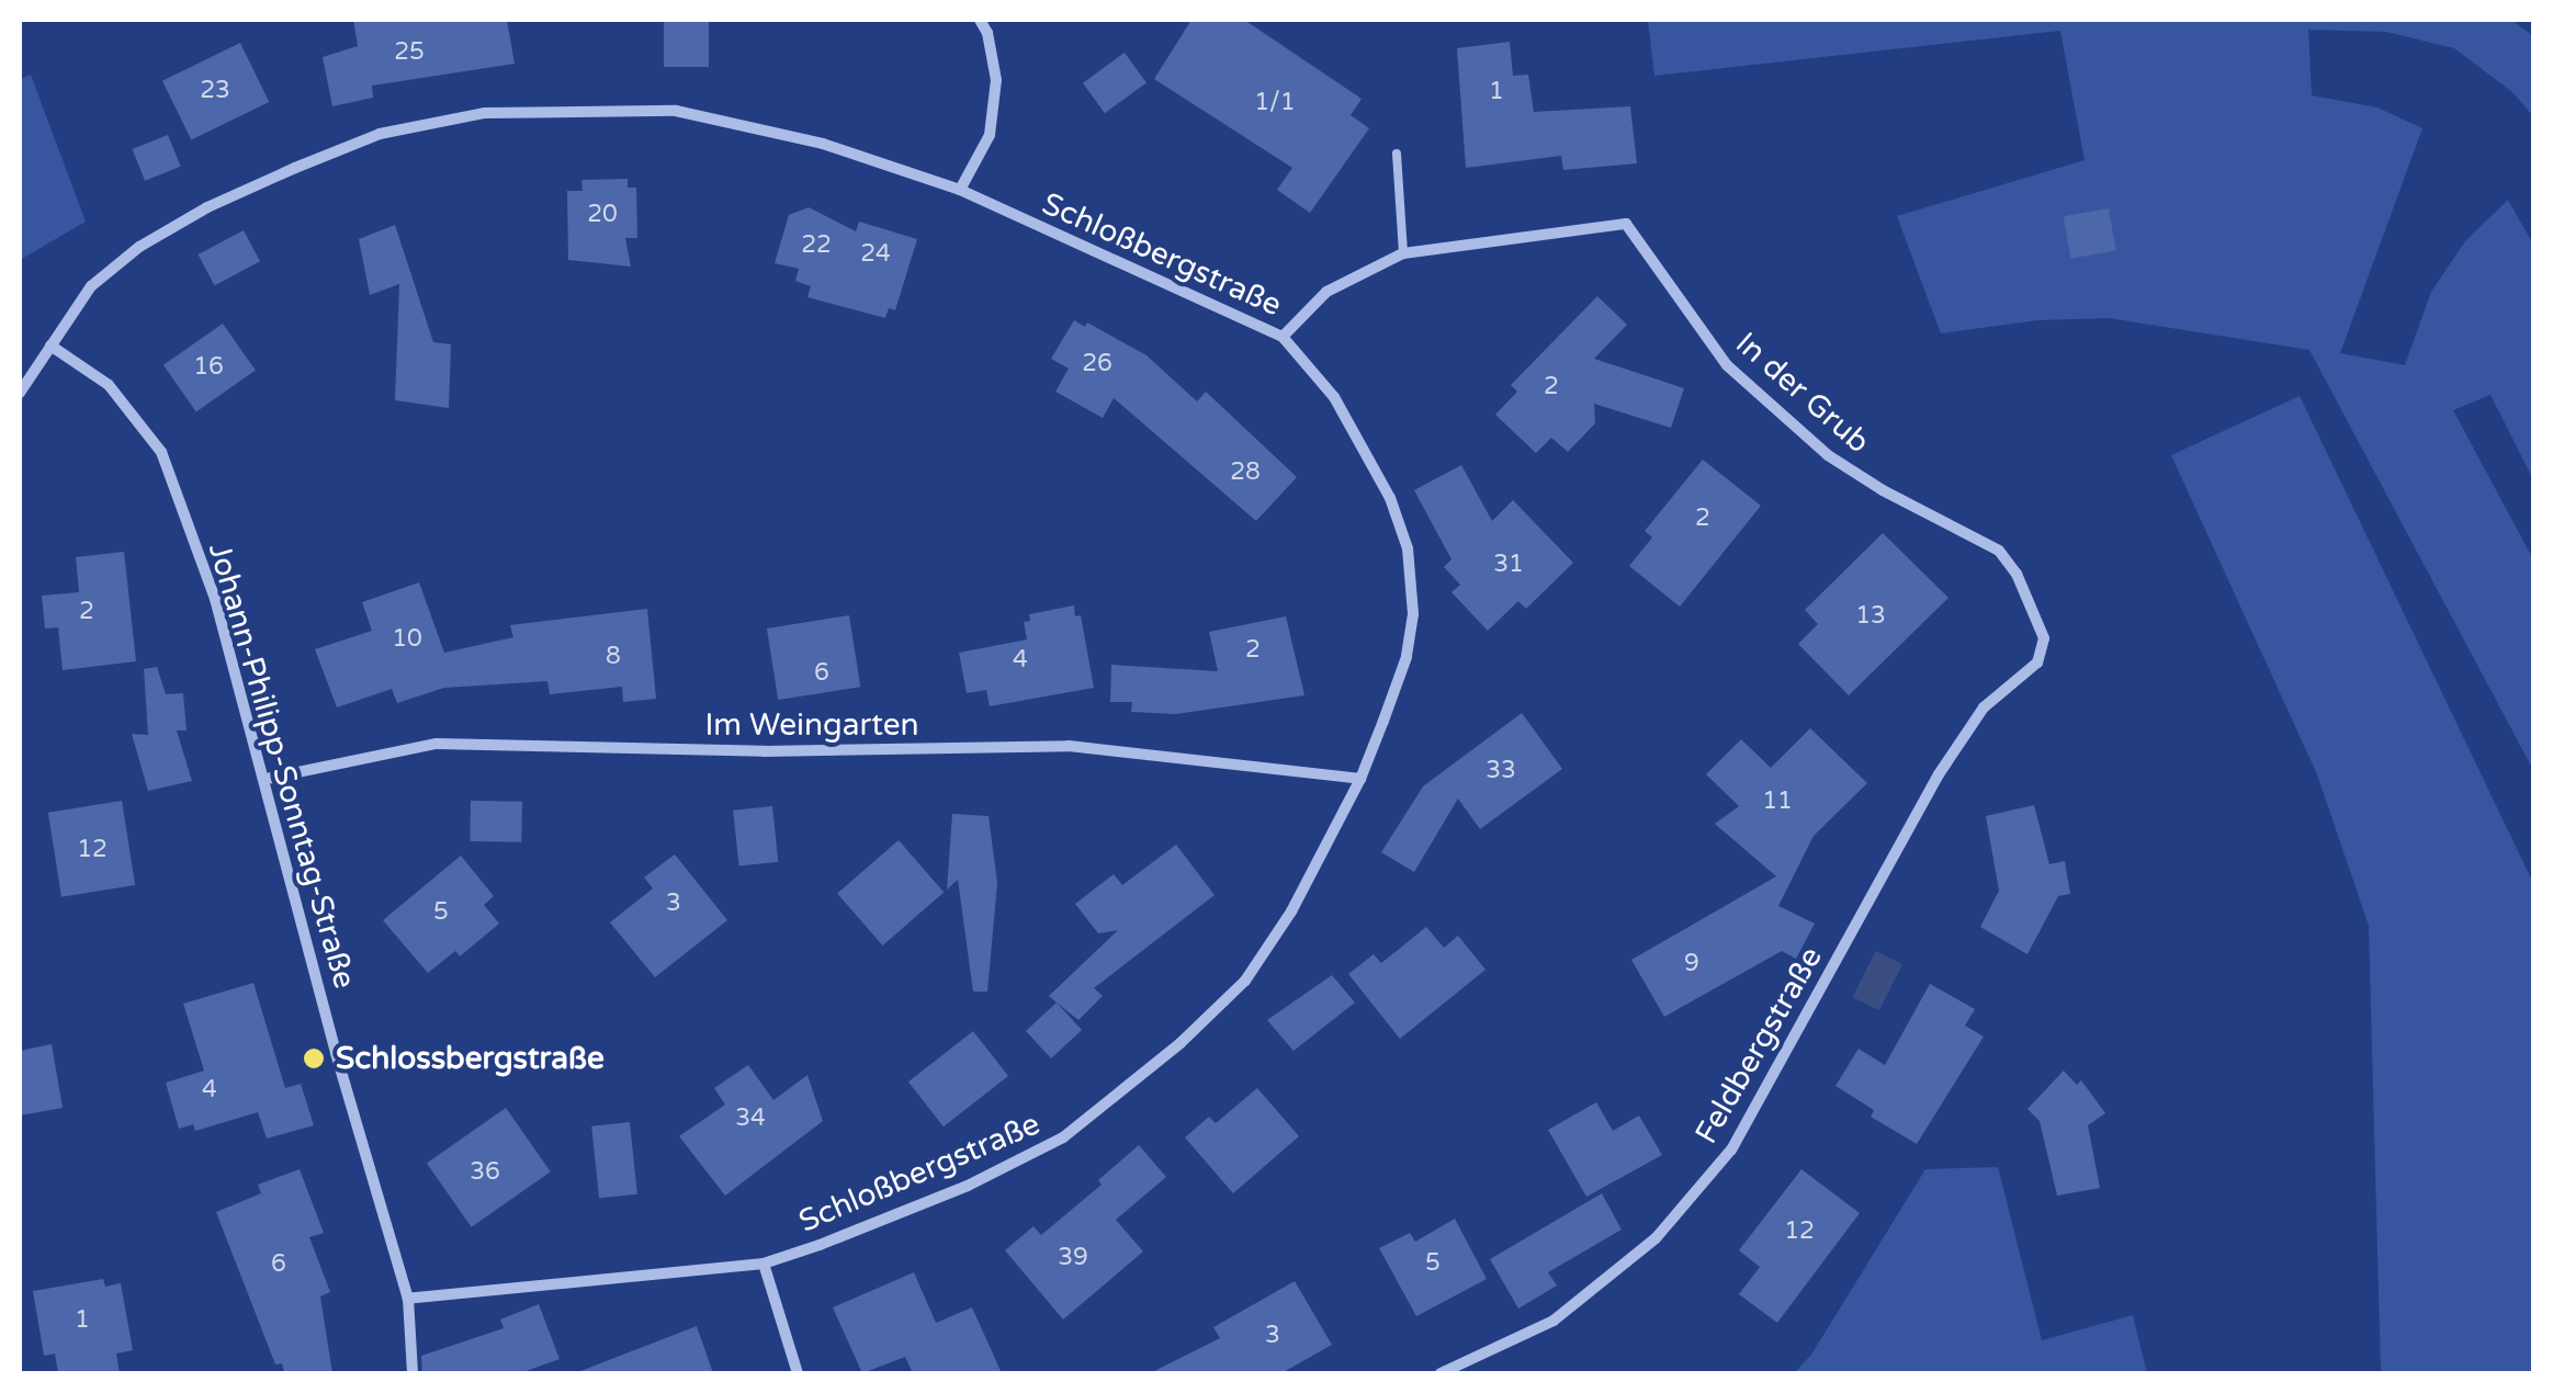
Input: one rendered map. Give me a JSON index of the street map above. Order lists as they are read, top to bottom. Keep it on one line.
{"streets":{"street":["Schloßbergstraße","In der Grub","Im Weingarten","Johann-Philipp-Sonntag-Straße","Feldbergstraße"]},"crossings":[["Schloßbergstraße","Im Weingarten"],["Schloßbergstraße","Johann-Philipp-Sonntag-Straße"],["In der Grub","Feldbergstraße"],["Im Weingarten","Johann-Philipp-Sonntag-Straße"]],"places":["Schlossbergstraße"],"house_numbers":["25","23","1","1/1","20","22","24","26","16","2","28","2","31","2","13","10","2","8","4","6","33","11","12","3","5","9","4","34","36","12","39","5","6","1","3"]}
